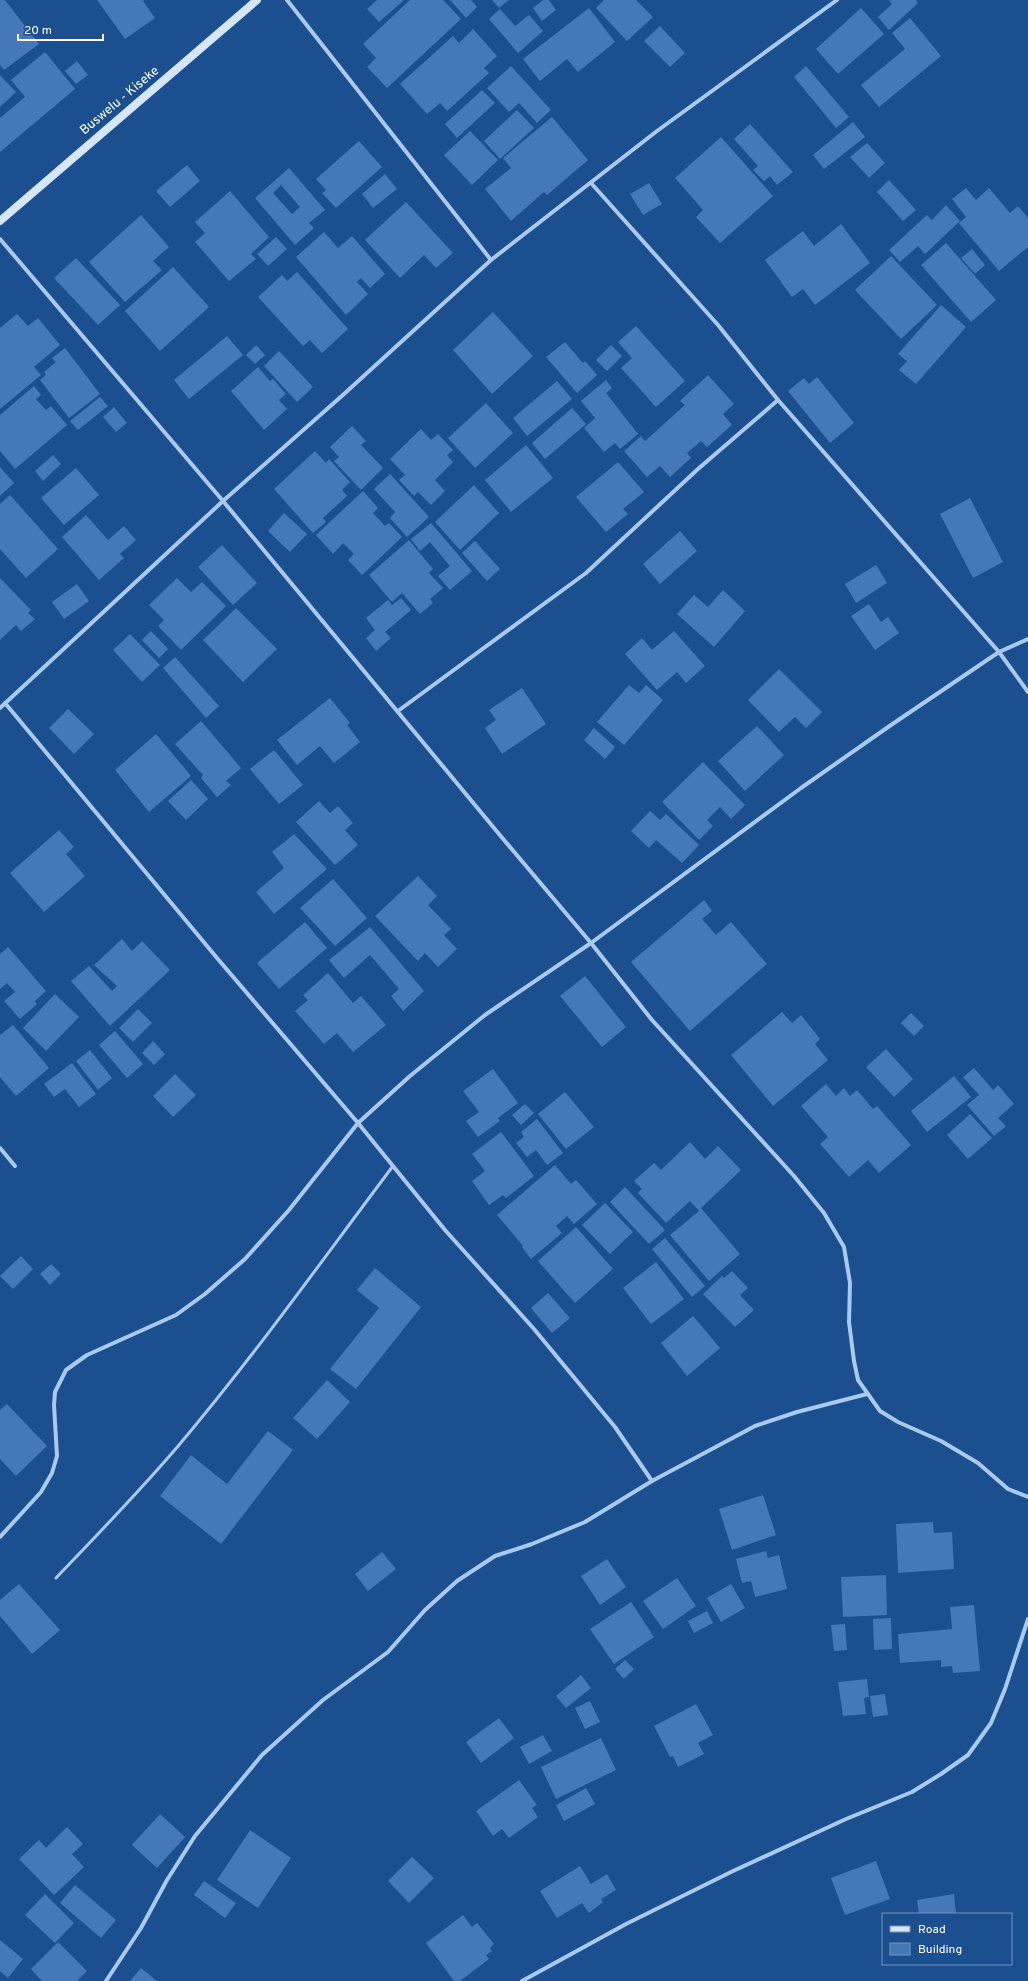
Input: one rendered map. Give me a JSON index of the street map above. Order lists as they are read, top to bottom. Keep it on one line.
{"streets":{"main road":["Buswelu - Kiseke"]},"legend":["Road","Building"],"scale_bar":"20 m"}
